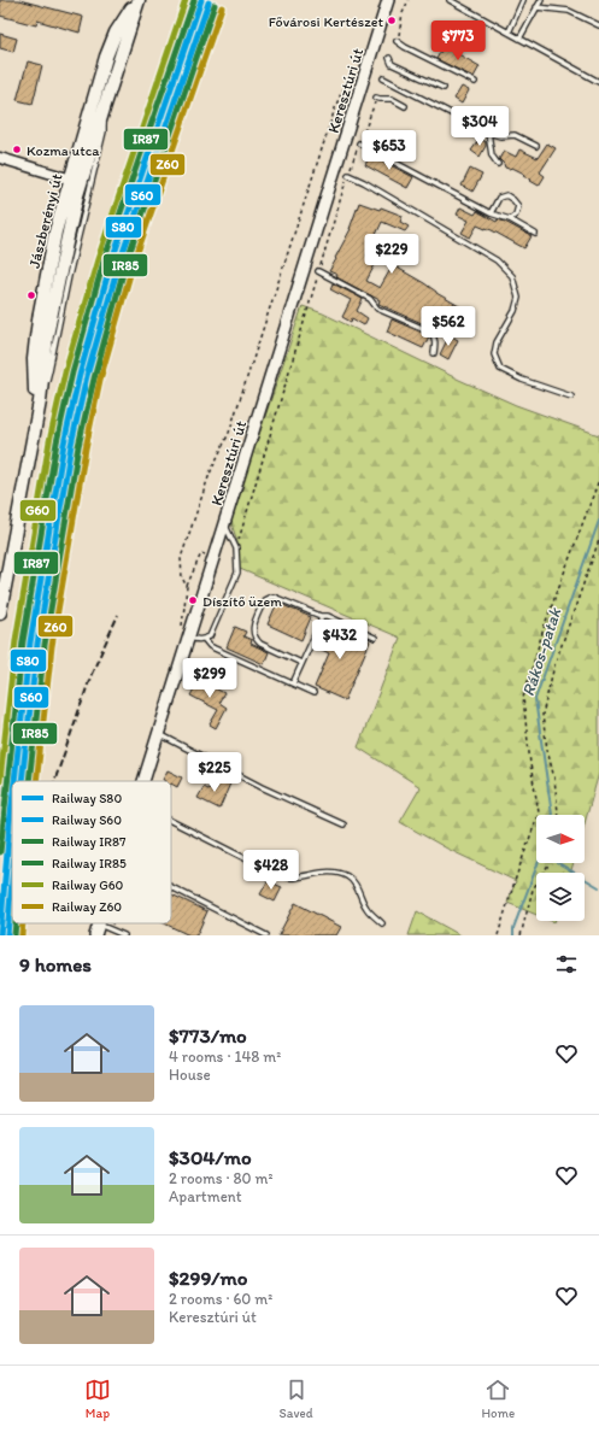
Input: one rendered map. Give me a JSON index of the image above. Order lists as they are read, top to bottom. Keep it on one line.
{"streets":{"main road":["Keresztúri út","Jászberényi út"]},"water":["Rákos-patak"],"places":["Fővárosi Kertészet","Kozma utca","Díszítő üzem"],"lines":["rail line S80","rail line IR87","rail line G60","rail line S60","rail line IR85","rail line Z60"],"legend":["Railway S80","Railway S60","Railway IR87","Railway IR85","Railway G60","Railway Z60"],"north":"right","page":{"price":["$773","$304","$653","$229","$562","$432","$299","$225","$428"],"heading":"9 homes","list":[{"name":"$773/mo","note":"4 rooms · 148 m² · House"},{"name":"$304/mo","note":"2 rooms · 80 m² · Apartment"},{"name":"$299/mo","note":"2 rooms · 60 m² · Keresztúri út"}],"tabs":["Map","Saved","Home"]}}
